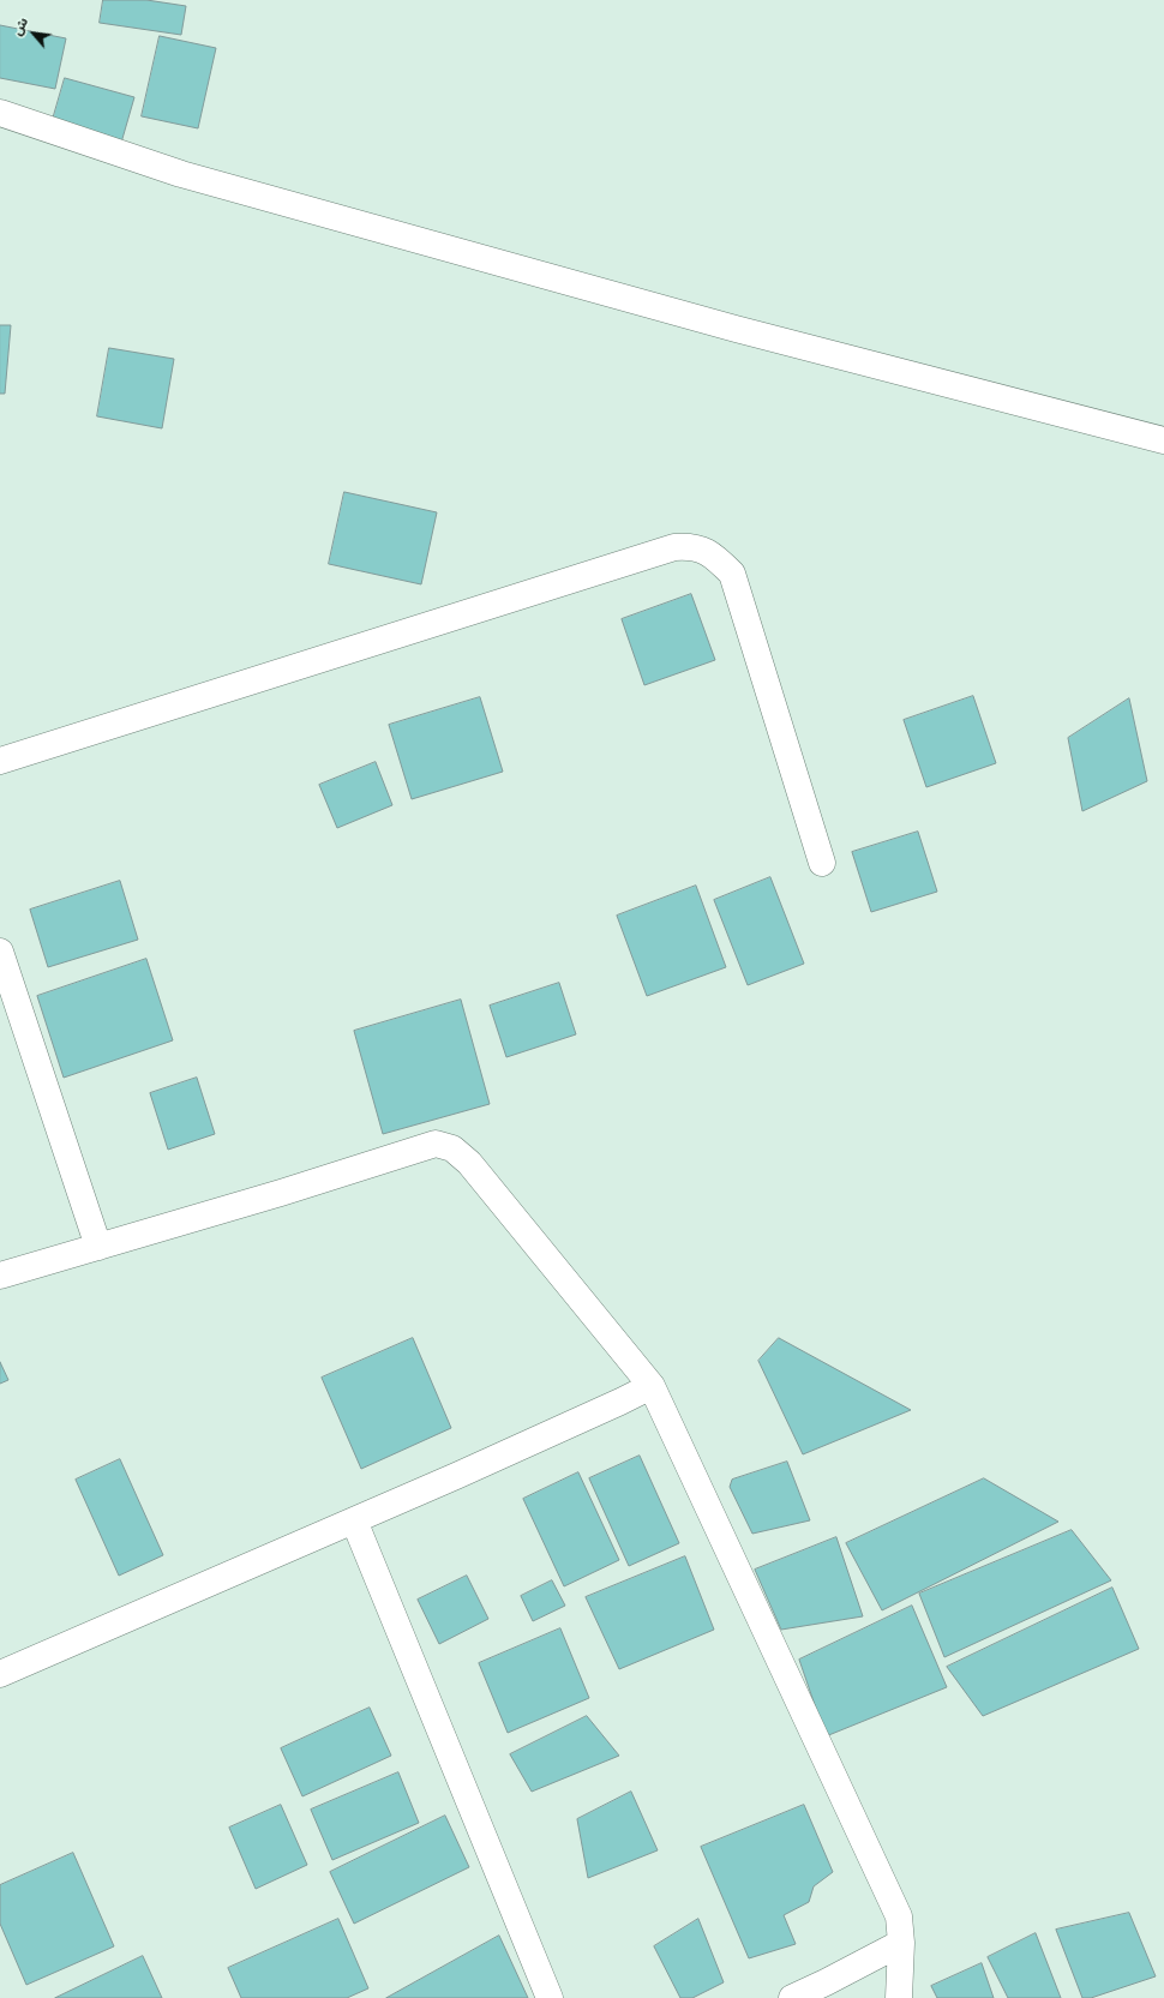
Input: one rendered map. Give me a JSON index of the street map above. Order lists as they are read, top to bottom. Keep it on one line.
{"north":"top left"}
